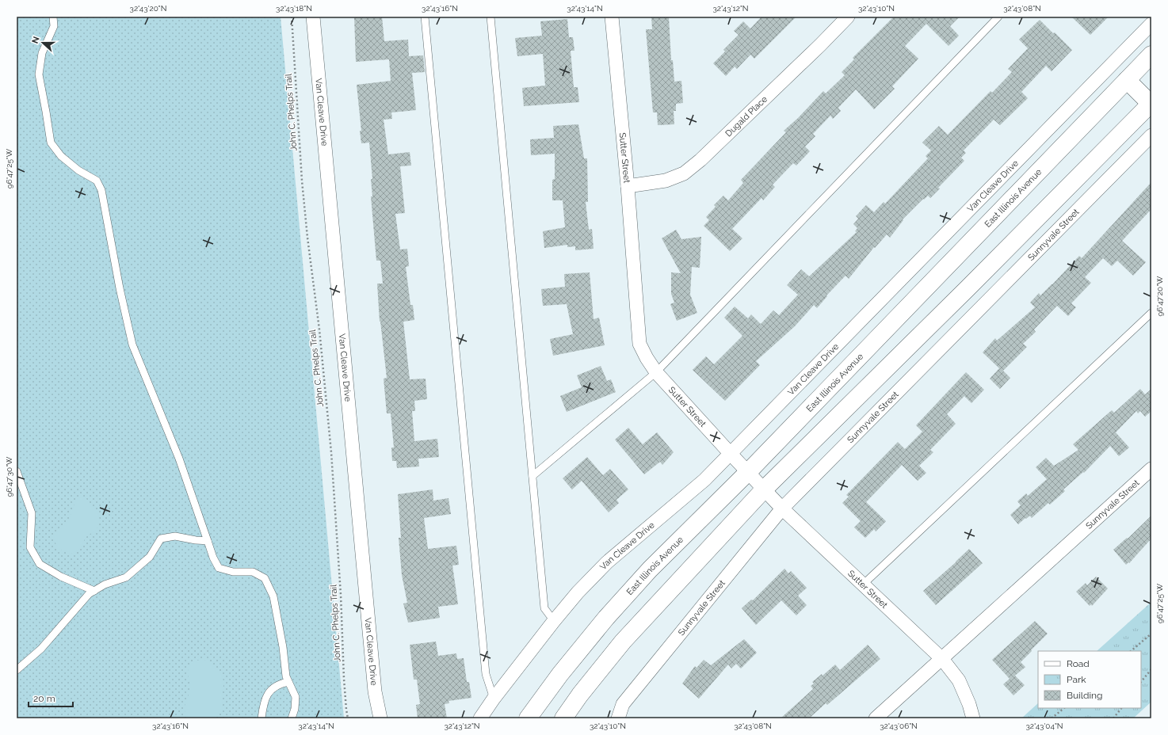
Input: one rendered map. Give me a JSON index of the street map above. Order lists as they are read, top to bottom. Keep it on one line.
{"streets":{"main road":["East Illinois Avenue"],"street":["Van Cleave Drive","Dugald Place","Sutter Street","Sunnyvale Street"],"path":["John C. Phelps Trail"]},"crossings":[["Van Cleave Drive","Sutter Street"],["Dugald Place","Sutter Street"],["Sutter Street","East Illinois Avenue"],["Sutter Street","Sunnyvale Street"]],"legend":["Road","Park","Building"],"scale_bar":"20 m","north":"left","coordinates":["32°43'20\"N","32°43'18\"N","32°43'16\"N","32°43'14\"N","32°43'12\"N","32°43'10\"N","32°43'08\"N","96°47'25\"W","96°47'20\"W","96°47'30\"W","32°43'06\"N","32°43'04\"N"]}
